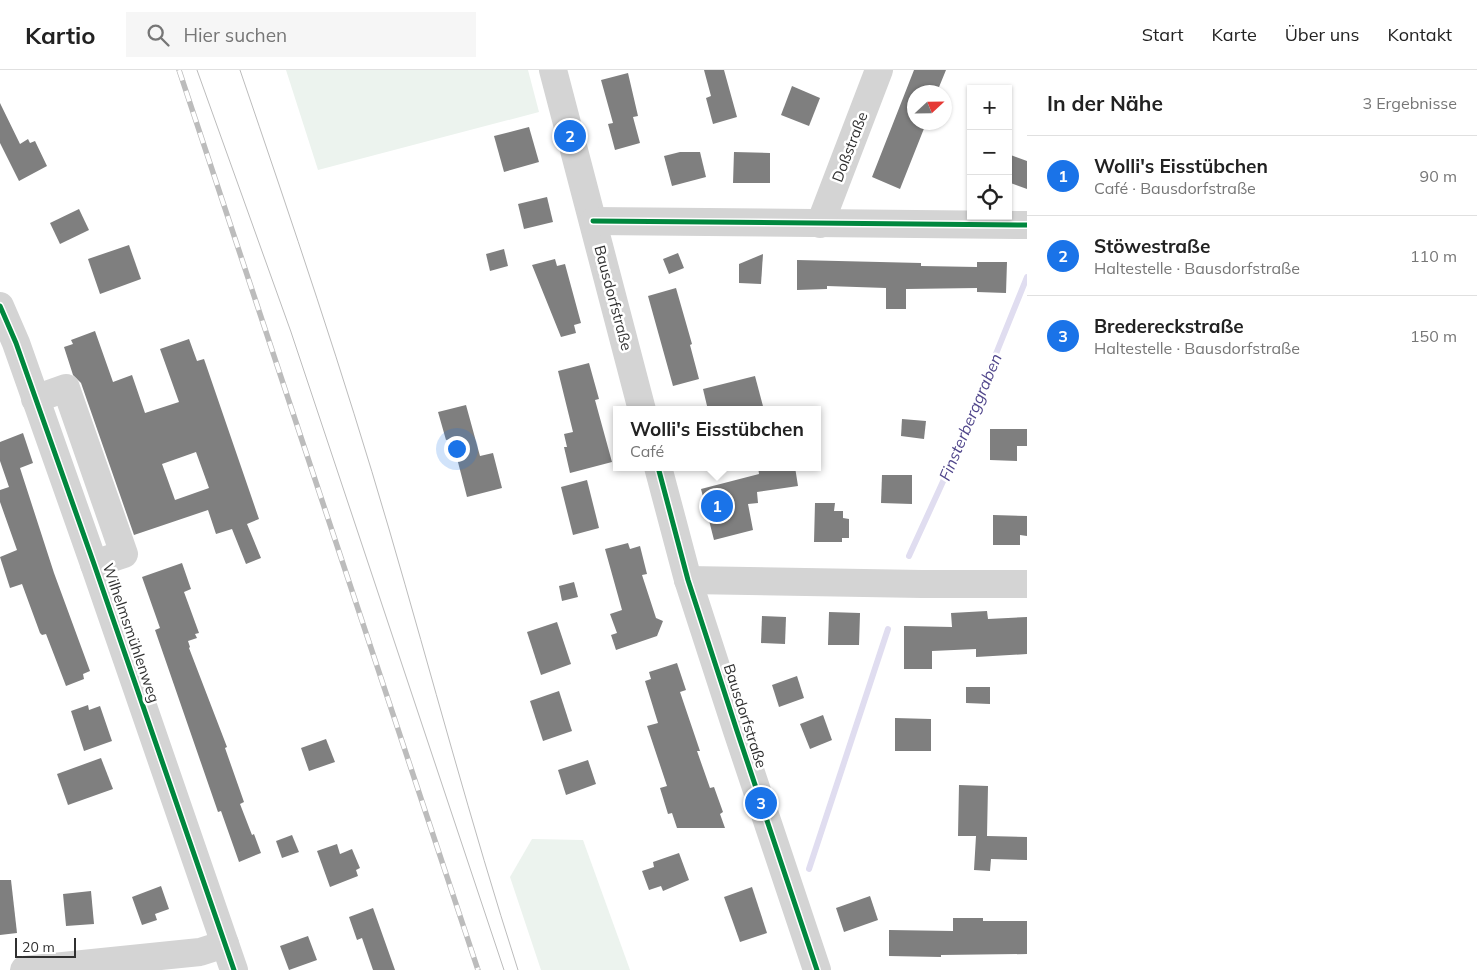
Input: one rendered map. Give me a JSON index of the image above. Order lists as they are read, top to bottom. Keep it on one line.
{"streets":{"street":["Doßstraße","Bausdorfstraße","Wilhelmsmühlenweg"]},"water":["Finsterberggraben"],"scale_bar":"20 m","north":"right","page":{"header":"Kartio","search":"Hier suchen","nav":["Start","Karte","Über uns","Kontakt"],"heading":["In der Nähe","3 Ergebnisse"],"map_buttons":["+","−"],"pins":["2","1","3"],"list":[{"mark":"1","name":"Wolli's Eisstübchen","note":"Café · Bausdorfstraße","value":"90 m"},{"mark":"2","name":"Stöwestraße","note":"Haltestelle · Bausdorfstraße","value":"110 m"},{"mark":"3","name":"Bredereckstraße","note":"Haltestelle · Bausdorfstraße","value":"150 m"}],"popup":["Wolli's Eisstübchen","Café"],"scale":"20 m"}}
